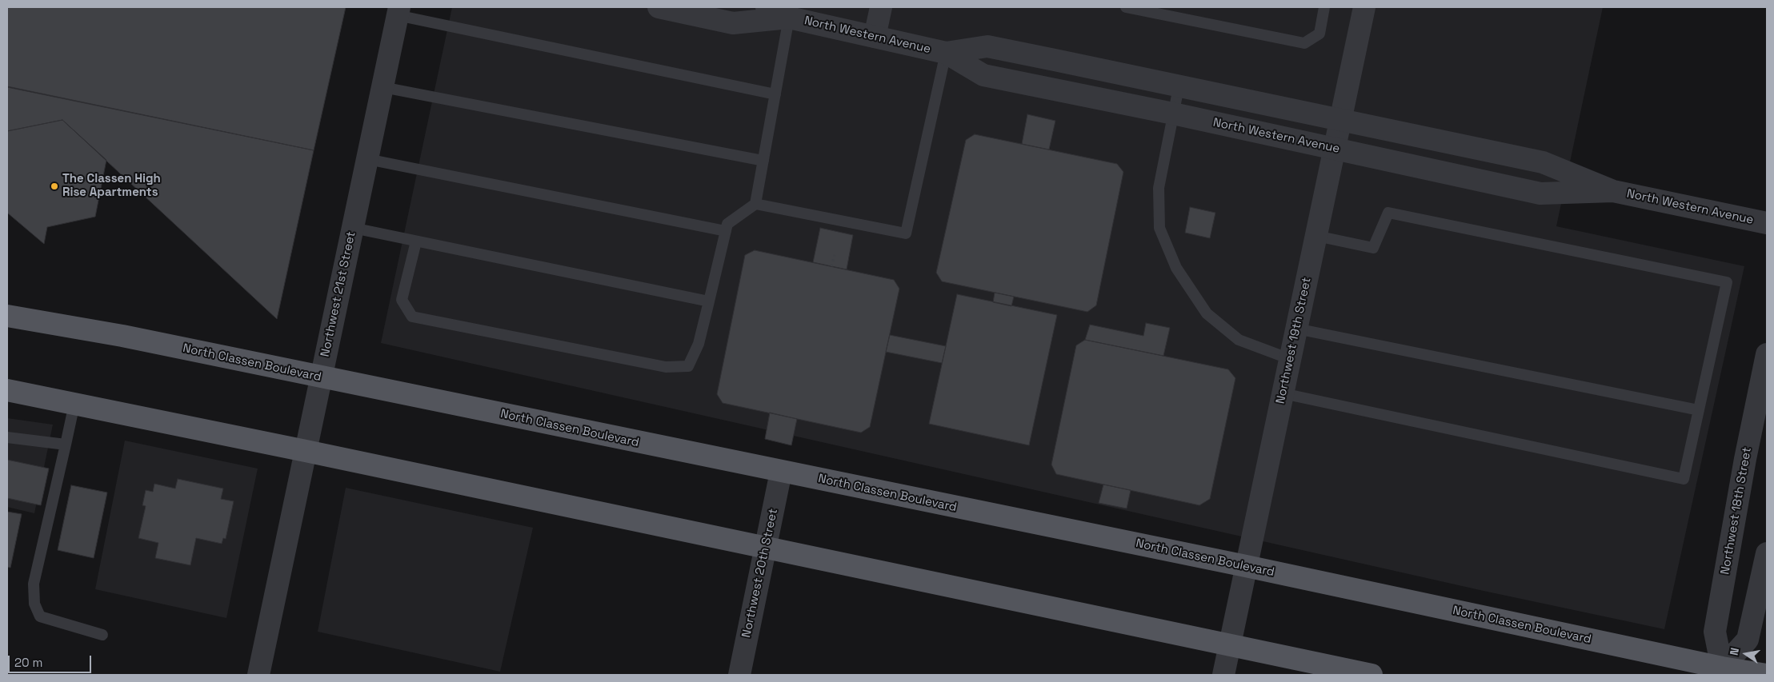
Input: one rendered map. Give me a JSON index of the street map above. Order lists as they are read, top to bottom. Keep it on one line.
{"streets":{"main road":["North Classen Boulevard"],"street":["North Western Avenue","Northwest 21st Street","Northwest 19th Street","Northwest 18th Street","Northwest 20th Street"]},"crossings":[["North Western Avenue","Northwest 19th Street"],["Northwest 21st Street","North Classen Boulevard"],["Northwest 19th Street","North Classen Boulevard"],["North Classen Boulevard","Northwest 18th Street"],["North Classen Boulevard","Northwest 20th Street"]],"places":["The Classen High Rise Apartments"],"scale_bar":"20 m","north":"left"}
